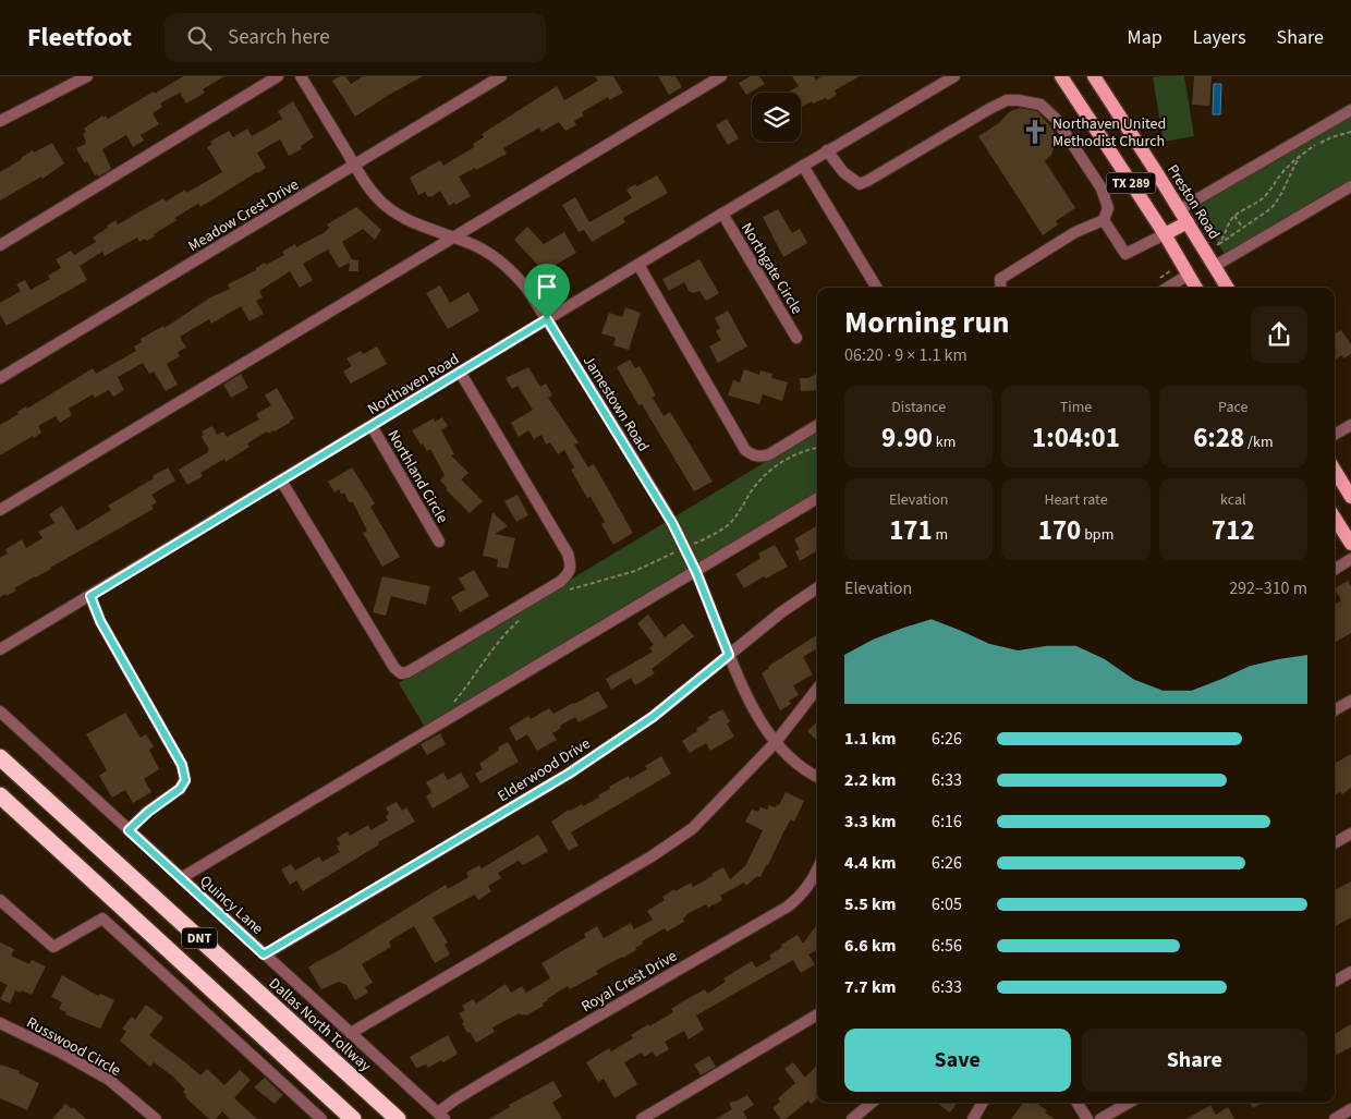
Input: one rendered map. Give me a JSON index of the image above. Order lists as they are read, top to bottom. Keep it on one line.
{"streets":{"highway":["DNT","Dallas North Tollway"],"main road":["TX 289","Preston Road"],"street":["Meadow Crest Drive","Northgate Circle","Northaven Road","Jamestown Road","Northland Circle","Elderwood Drive","Quincy Lane","Royal Crest Drive","Russwood Circle"]},"crossings":[["Meadow Crest Drive","Jamestown Road"],["Northgate Circle","Northaven Road"],["Northaven Road","Jamestown Road"],["Northaven Road","Northland Circle"],["Jamestown Road","Elderwood Drive"],["Elderwood Drive","Quincy Lane"],["Quincy Lane","Royal Crest Drive"]],"places":{"church":["Northaven United Methodist Church"]},"page":{"header":"Fleetfoot","search":"Search here","nav":["Map","Layers","Share"],"heading":["Morning run","06:20 · 9 × 1.1 km"],"stats":[["Distance","9.90 km"],["Time","1:04:01"],["Pace","6:28 /km"],["Elevation","171 m"],["Heart rate","170 bpm"],["kcal","712"]],"chart":["Elevation","292–310 m"],"list":[{"name":"1.1 km","note":"6:26"},{"name":"2.2 km","note":"6:33"},{"name":"3.3 km","note":"6:16"},{"name":"4.4 km","note":"6:26"},{"name":"5.5 km","note":"6:05"},{"name":"6.6 km","note":"6:56"},{"name":"7.7 km","note":"6:33"}],"buttons":["Save","Share"]}}
